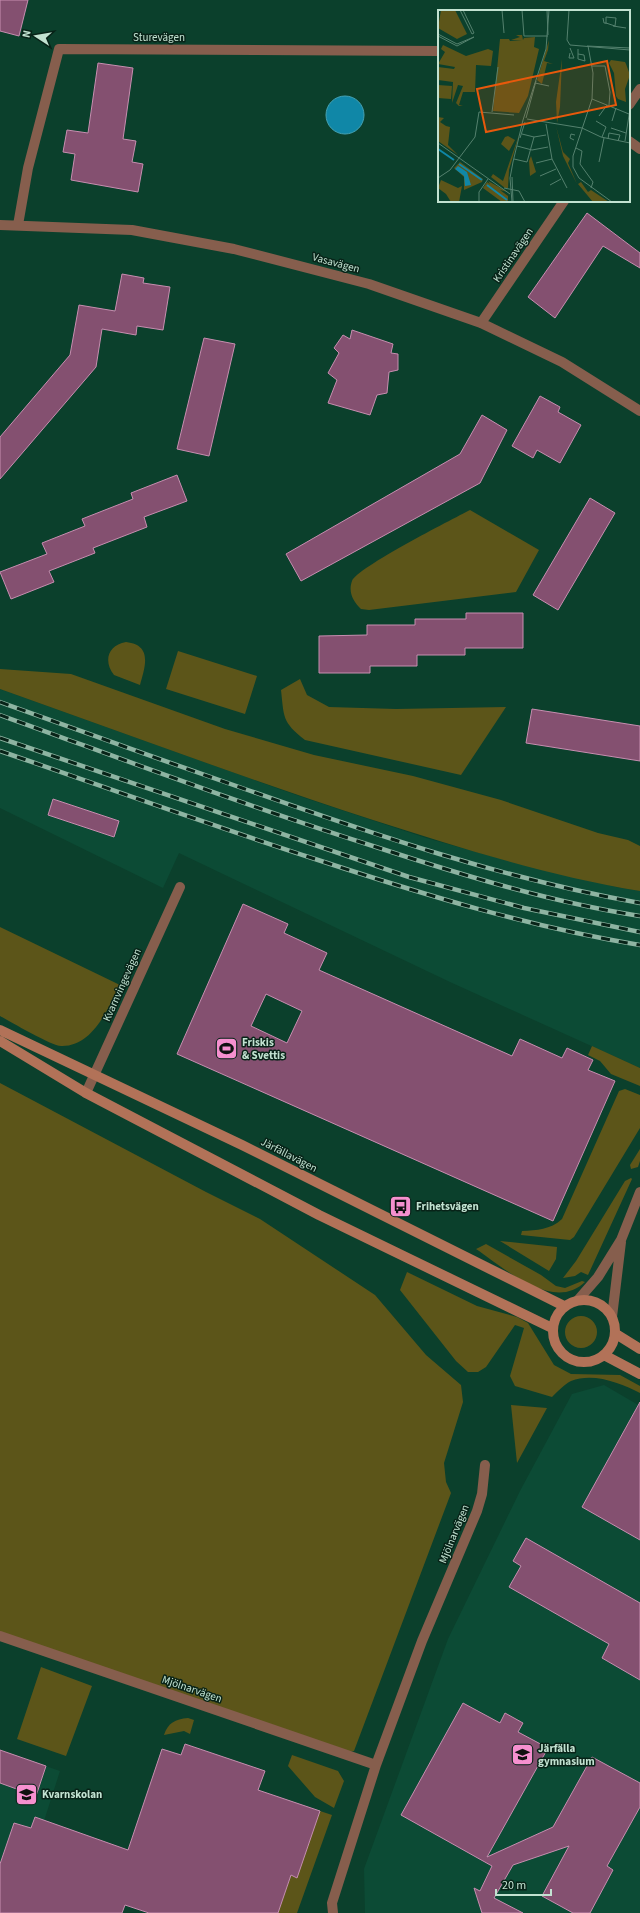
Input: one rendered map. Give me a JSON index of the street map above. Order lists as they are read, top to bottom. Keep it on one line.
{"streets":{"street":["Sturevägen","Kristinavägen","Vasavägen","Kvarnvingevägen","Järfällavägen","Mjölnarvägen"]},"crossings":[["Sturevägen","Vasavägen"],["Kristinavägen","Vasavägen"],["Kvarnvingevägen","Järfällavägen"]],"places":{"sports":["Friskis & Svettis"],"bus stop":["Frihetsvägen"],"school or university":["Järfälla gymnasium","Kvarnskolan"]},"scale_bar":"20 m","north":"left"}
